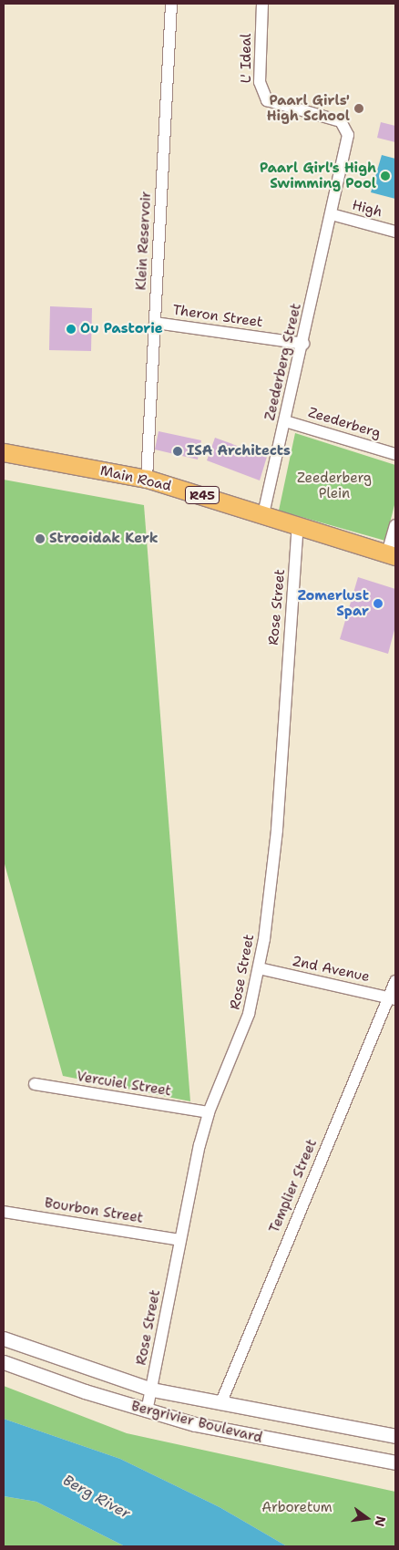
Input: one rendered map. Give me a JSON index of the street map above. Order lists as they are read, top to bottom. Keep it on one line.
{"streets":{"main road":["Main Road","R45"],"street":["L' Ideal","High","Klein Reservoir","Theron Street","Zeederberg Street","Zeederberg","Rose Street","2nd Avenue","Vercuiel Street","Templier Street","Bourbon Street","Bergrivier Boulevard"]},"crossings":[["L' Ideal","High"],["L' Ideal","Zeederberg Street"],["High","Zeederberg Street"],["Klein Reservoir","Theron Street"],["Klein Reservoir","Main Road"],["Theron Street","Zeederberg Street"],["Zeederberg Street","Zeederberg"],["Zeederberg Street","Main Road"],["Main Road","Rose Street"],["Rose Street","2nd Avenue"],["Rose Street","Vercuiel Street"],["Rose Street","Bourbon Street"],["Rose Street","Bergrivier Boulevard"],["2nd Avenue","Templier Street"],["Templier Street","Bergrivier Boulevard"]],"water":["Berg River"],"parks":["Zeederberg Plein","Arboretum"],"places":["Paarl Girls' High School","Paarl Girl's High Swimming Pool","Ou Pastorie","ISA Architects","Strooidak Kerk","Zomerlust Spar"],"north":"right"}
